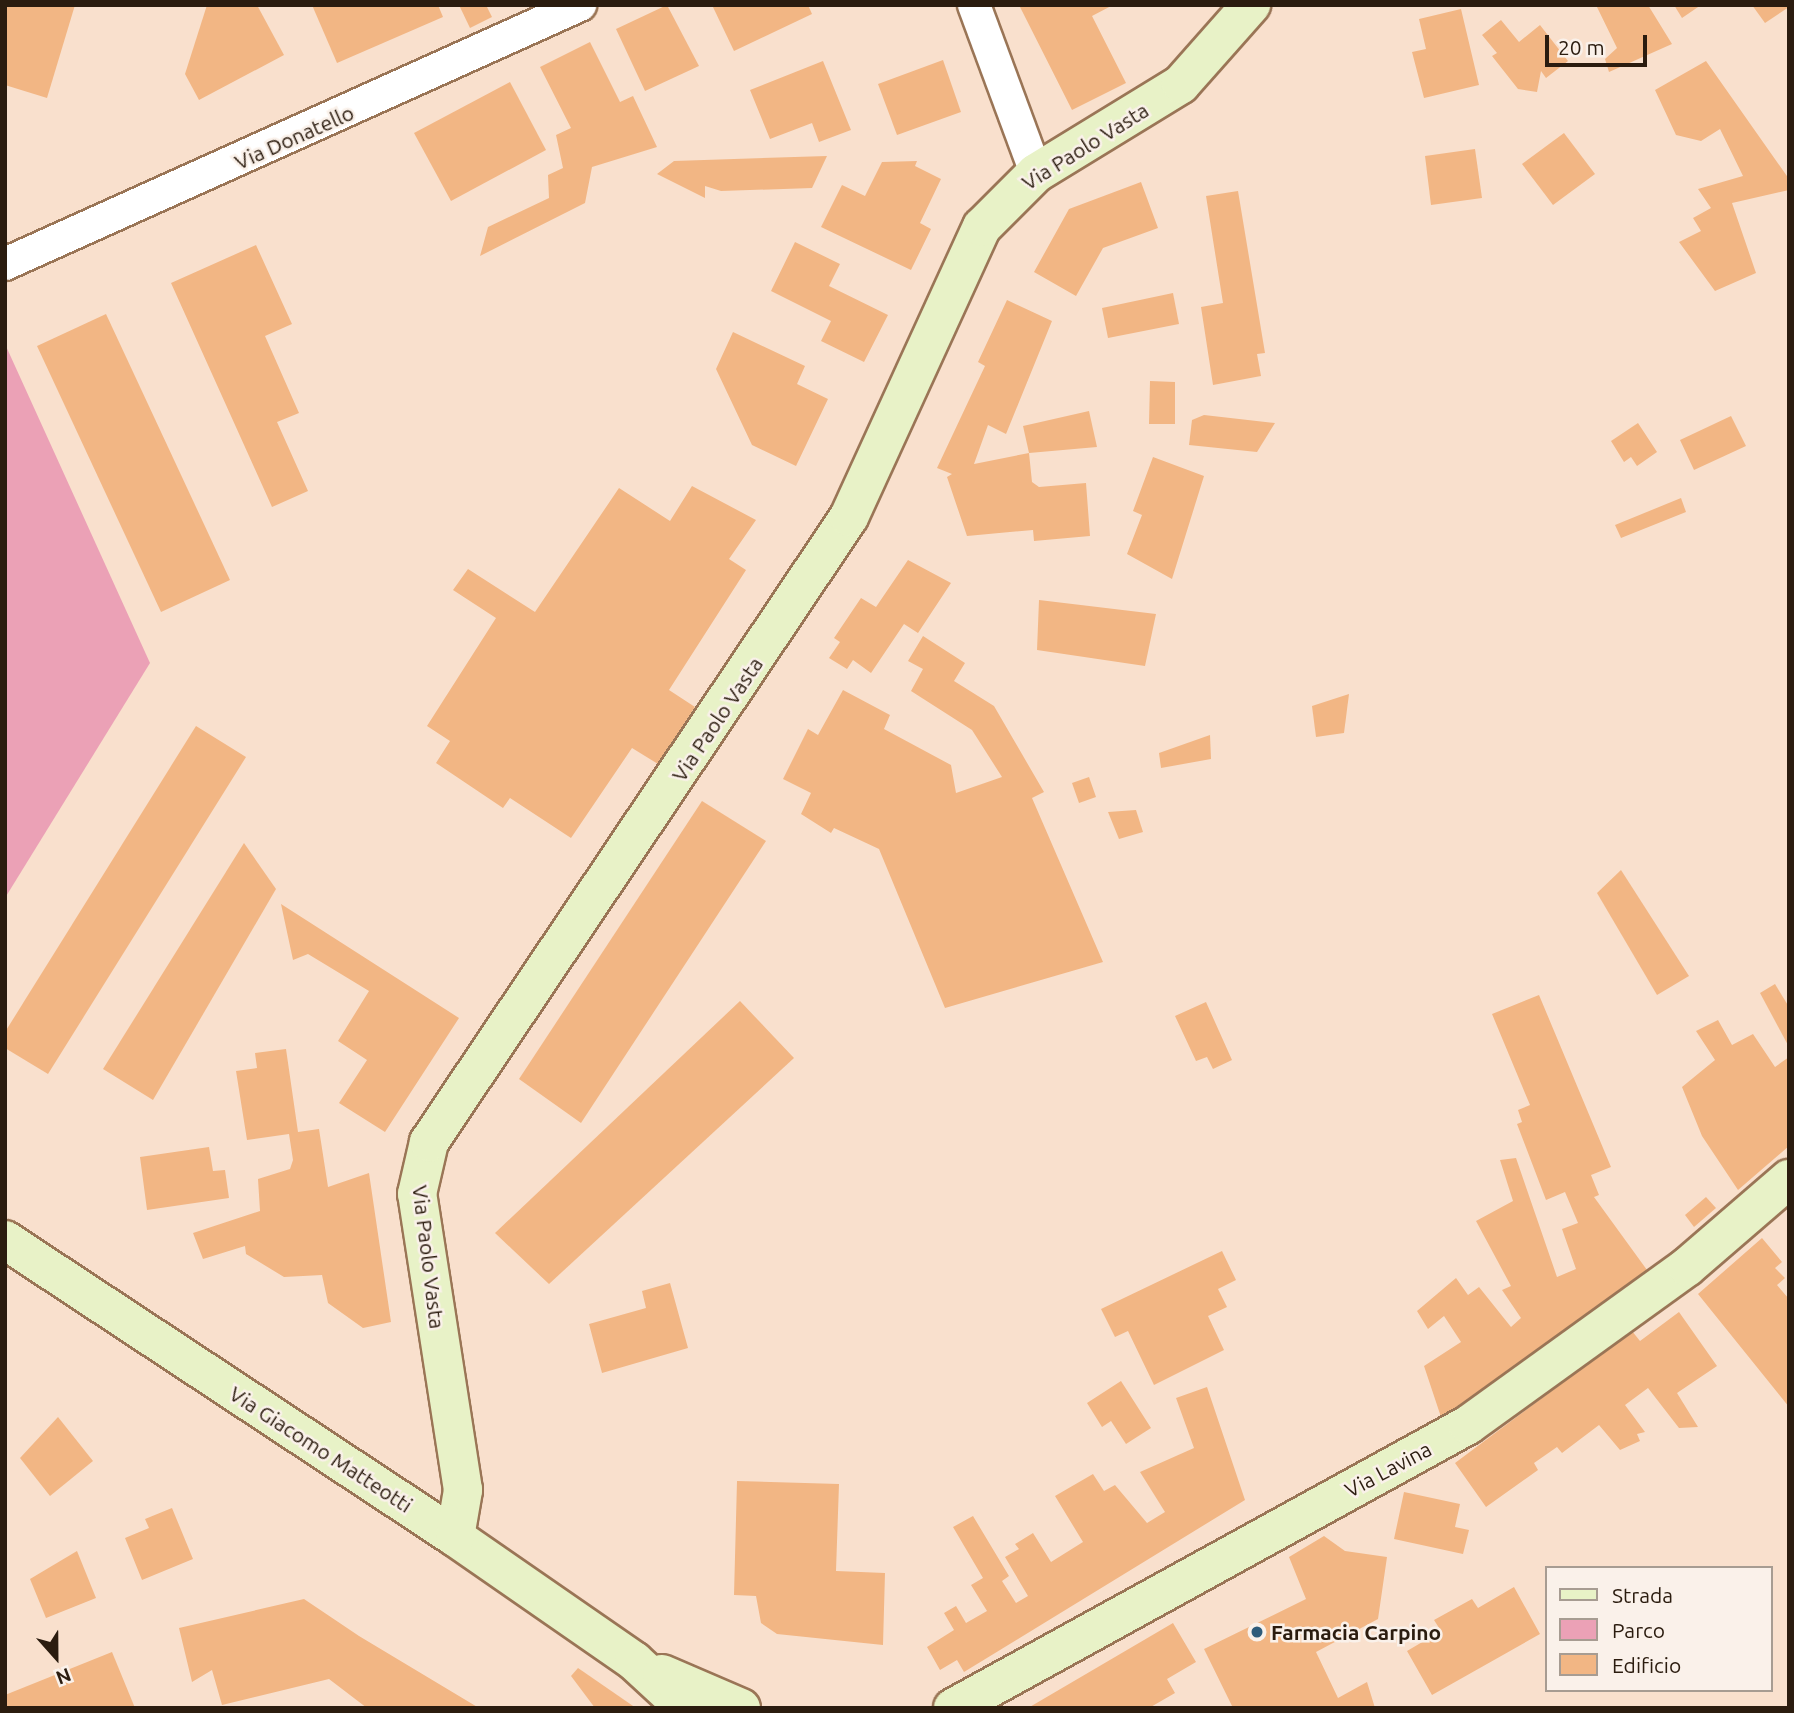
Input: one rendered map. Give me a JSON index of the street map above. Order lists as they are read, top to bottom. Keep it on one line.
{"streets":{"street":["Via Donatello","Via Paolo Vasta","Via Giacomo Matteotti","Via Lavina"]},"crossings":[["Via Paolo Vasta","Via Giacomo Matteotti"]],"places":["Farmacia Carpino"],"legend":["Strada","Parco","Edificio"],"scale_bar":"20 m","north":"bottom"}
